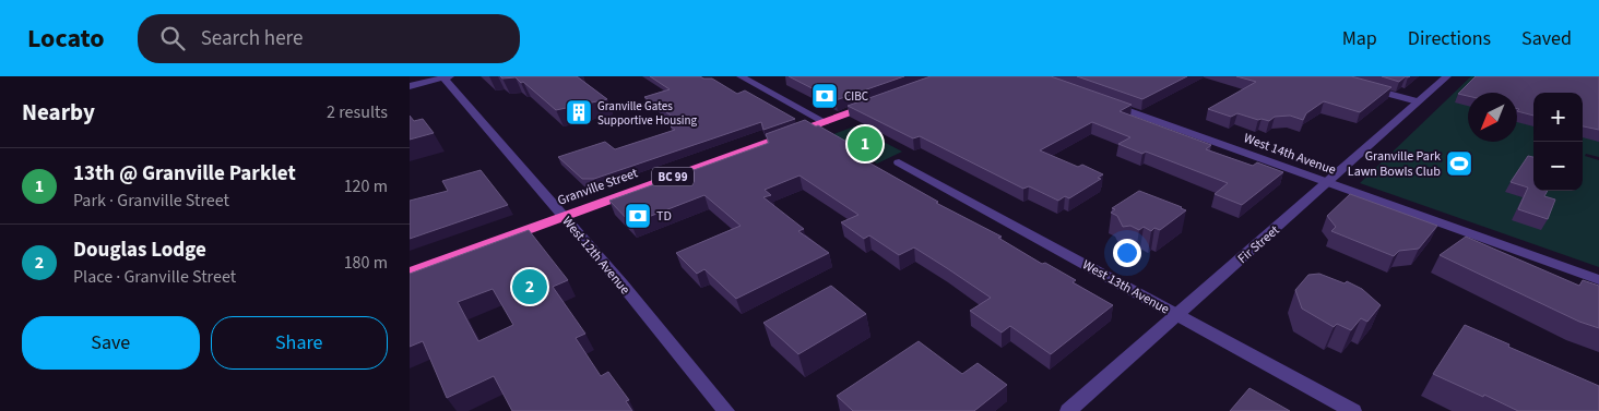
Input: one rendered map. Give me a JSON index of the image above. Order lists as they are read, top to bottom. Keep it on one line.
{"streets":{"highway":["BC 99","Granville Street"],"street":["West 14th Avenue","Fir Street","West 12th Avenue","West 13th Avenue"]},"crossings":[["West 14th Avenue","Fir Street"],["Granville Street","West 12th Avenue"],["Fir Street","West 13th Avenue"]],"places":{"bank":["CIBC","TD"],"building":["Granville Gates Supportive Housing"],"sports":["Granville Park Lawn Bowls Club"]},"north":"bottom left","page":{"header":"Locato","search":"Search here","nav":["Map","Directions","Saved"],"heading":["Nearby","2 results"],"map_buttons":["+","−"],"pins":["1","2"],"list":[{"mark":"1","name":"13th @ Granville Parklet","note":"Park · Granville Street","value":"120 m"},{"mark":"2","name":"Douglas Lodge","note":"Place · Granville Street","value":"180 m"}],"buttons":["Save","Share"]}}
